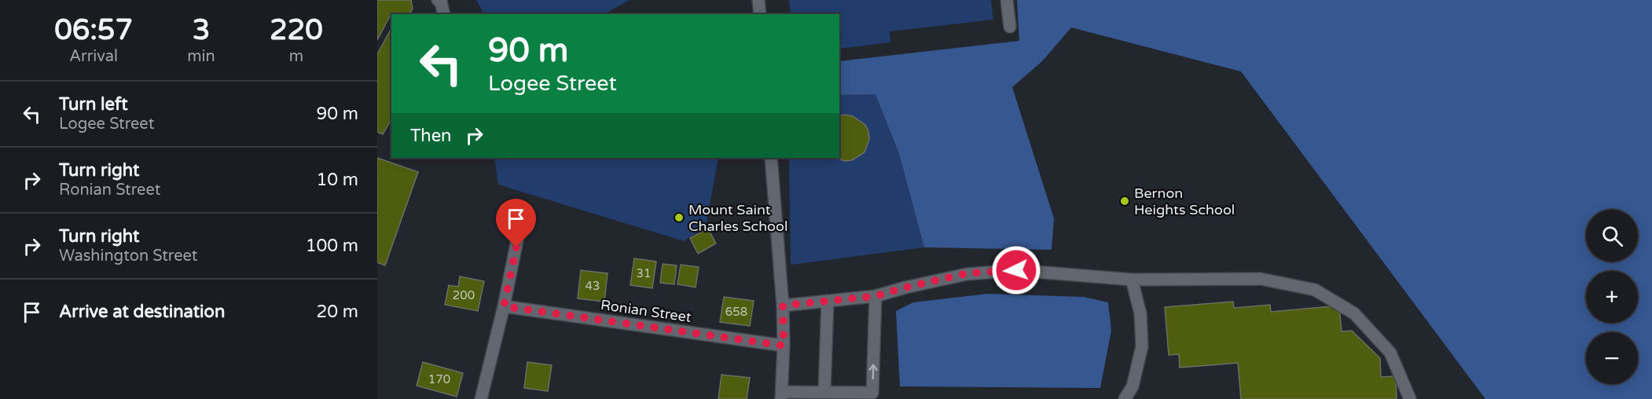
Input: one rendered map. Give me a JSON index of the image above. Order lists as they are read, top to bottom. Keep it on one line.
{"streets":{"street":["Ronian Street"]},"places":["Bernon Heights School","Mount Saint Charles School"],"house_numbers":["31","43","200","658","170"],"page":{"eta":["06:57","Arrival","3","min","220","m"],"turn":["90 m","Logee Street"],"list":[{"name":"Turn left","note":"Logee Street","value":"90 m"},{"name":"Turn right","note":"Ronian Street","value":"10 m"},{"name":"Turn right","note":"Washington Street","value":"100 m"},{"name":"Arrive at destination","value":"20 m"}],"then":"Then","map_buttons":["+","−"]}}
